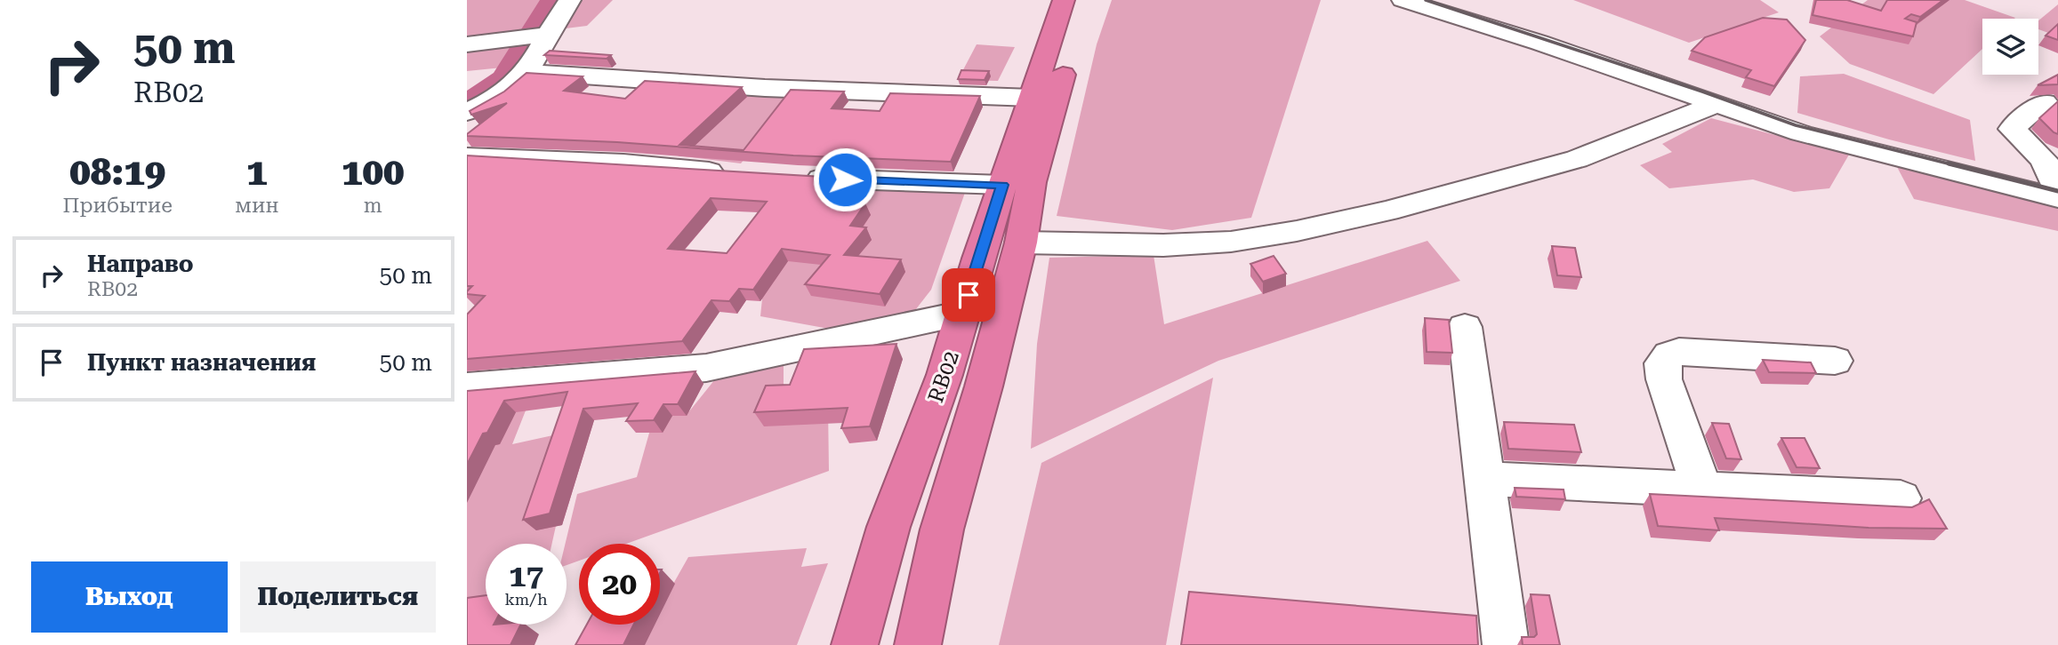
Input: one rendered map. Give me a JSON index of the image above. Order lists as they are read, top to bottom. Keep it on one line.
{"streets":{"highway":["RB02"]},"page":{"turn":["50 m","RB02"],"eta":["08:19","Прибытие","1","мин","100","m"],"list":[{"name":"Направо","note":"RB02","value":"50 m"},{"name":"Пункт назначения","value":"50 m"}],"speed":"17 km/h","limit":"20","buttons":["Выход","Поделиться"]}}
